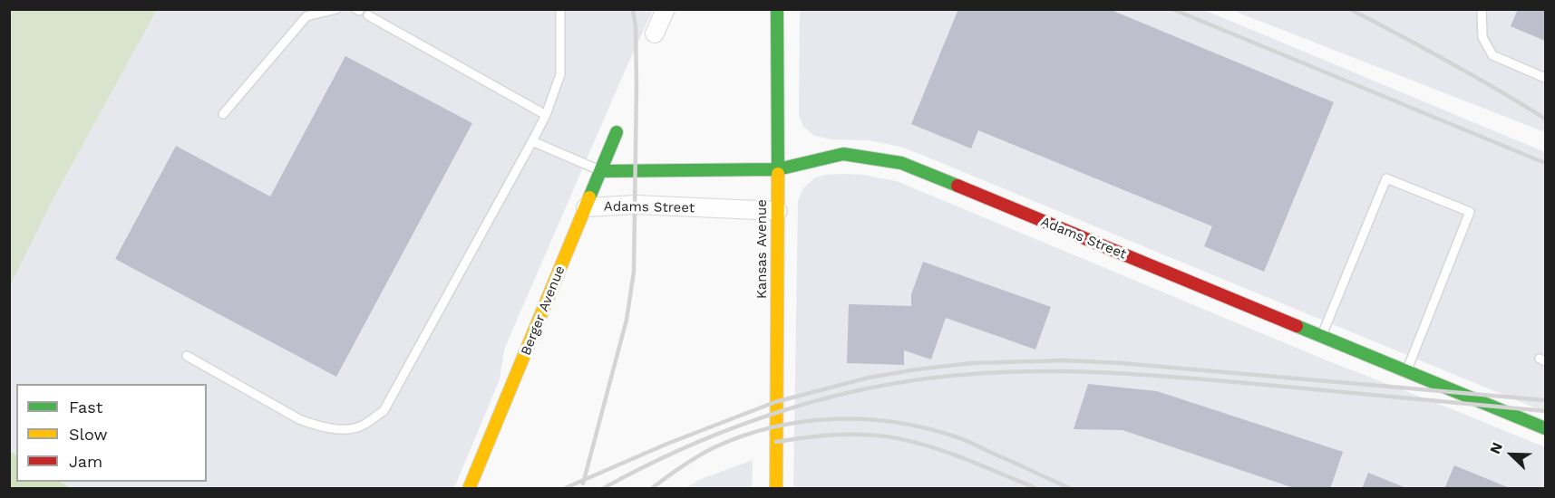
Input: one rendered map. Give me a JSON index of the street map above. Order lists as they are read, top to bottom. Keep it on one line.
{"streets":{"street":["Adams Street","Kansas Avenue","Berger Avenue"]},"crossings":[["Adams Street","Kansas Avenue"],["Adams Street","Berger Avenue"]],"legend":["Fast","Slow","Jam"],"north":"top left"}
